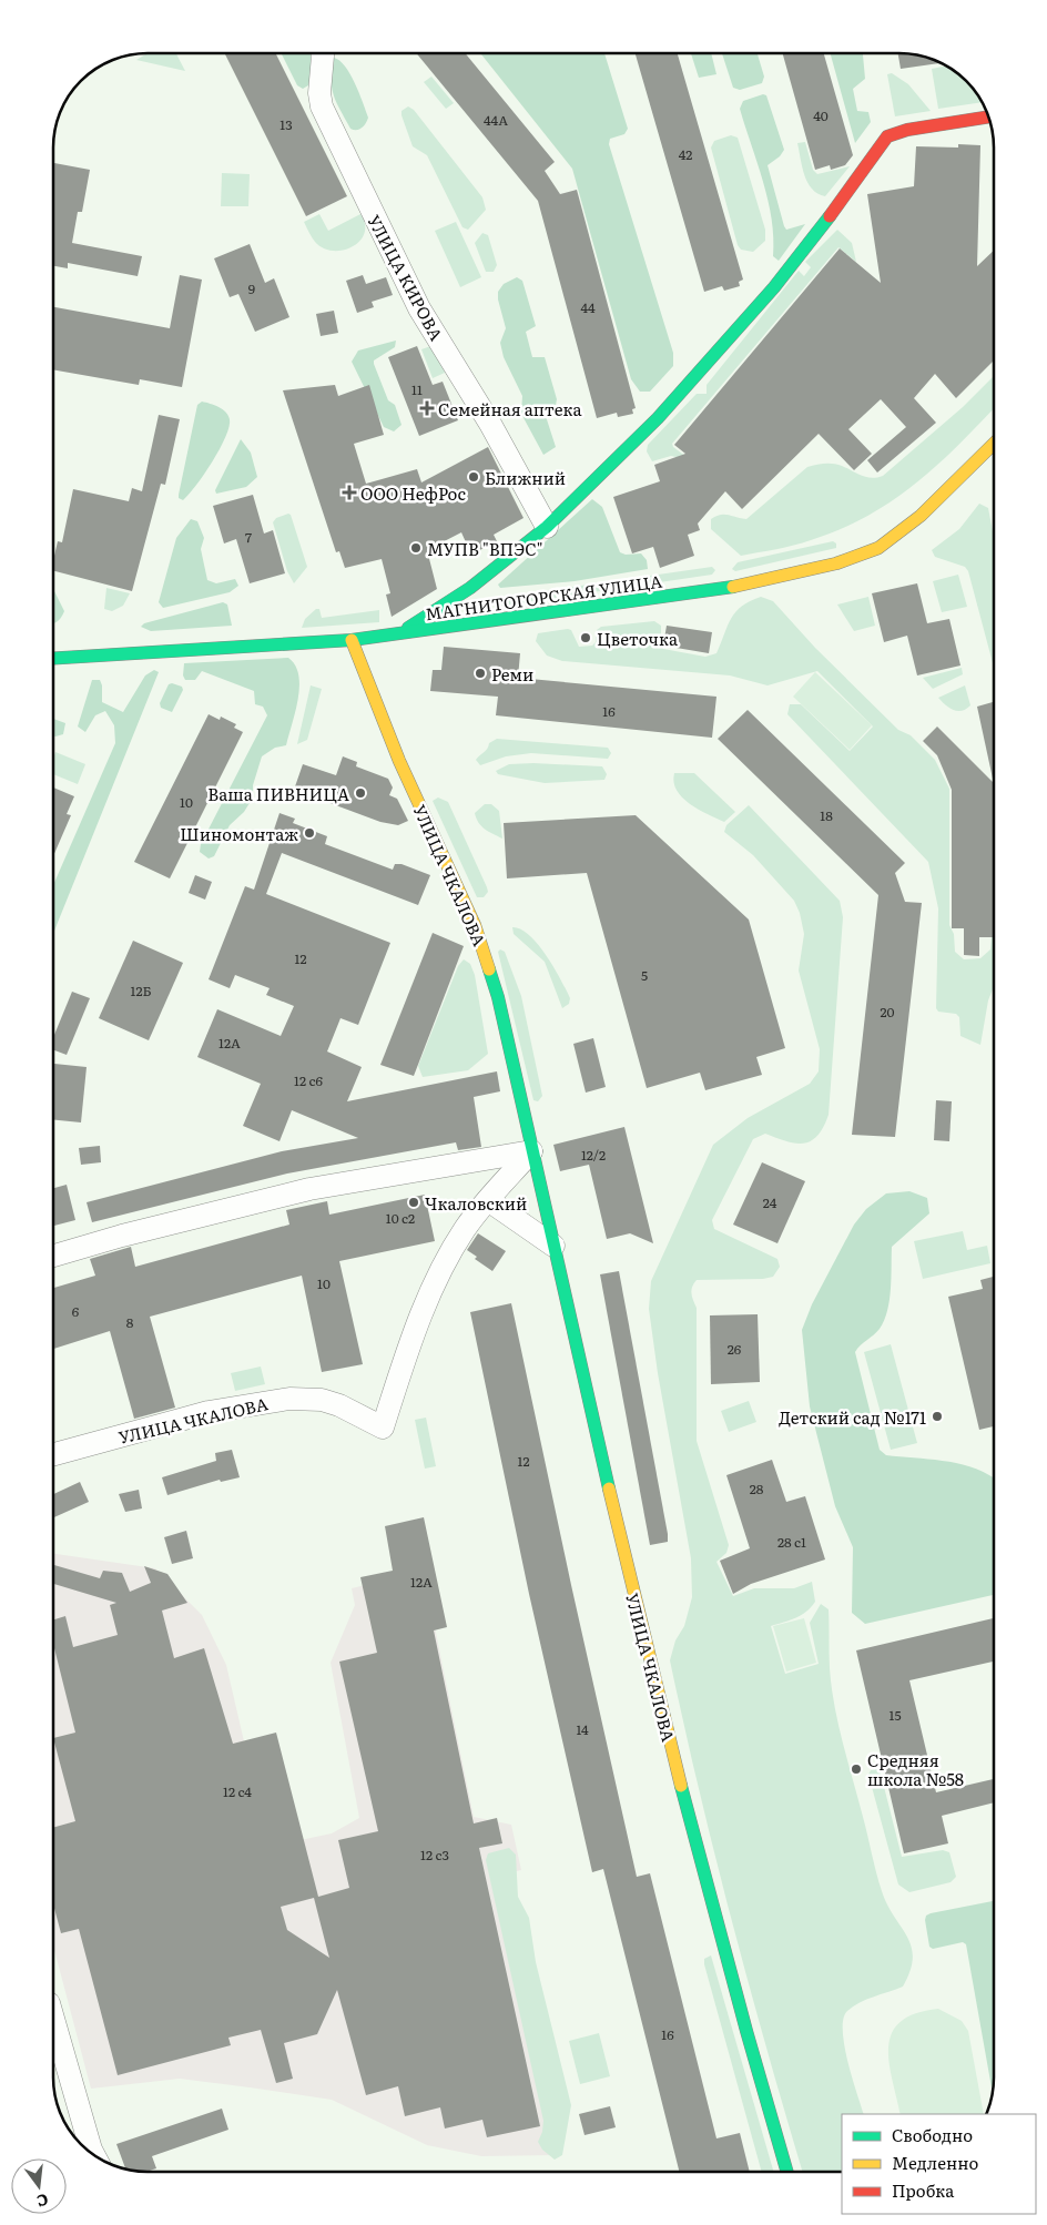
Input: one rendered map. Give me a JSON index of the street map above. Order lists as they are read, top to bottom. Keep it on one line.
{"streets":{"main road":["МАГНИТОГОРСКАЯ УЛИЦА","УЛИЦА ЧКАЛОВА"],"street":["УЛИЦА КИРОВА"]},"crossings":[["МАГНИТОГОРСКАЯ УЛИЦА","УЛИЦА ЧКАЛОВА"]],"places":{"health":["Семейная аптека","ООО НефРос"],"other":["Ближний","МУПВ \"ВПЭС\"","Цветочка","Реми","Ваша ПИВНИЦА","Шиномонтаж","Чкаловский","Детский сад №171","Средняя школа №58"]},"house_numbers":["40","44А","13","42","9","44","11","7","16","10","18","12","5","12Б","20","12А","12 с6","12/2","24","10 с2","10","6","8","26","12","28","28 с1","12А","15","14","12 с4","12 с3","16"],"legend":["Свободно","Медленно","Пробка"],"north":"bottom"}
